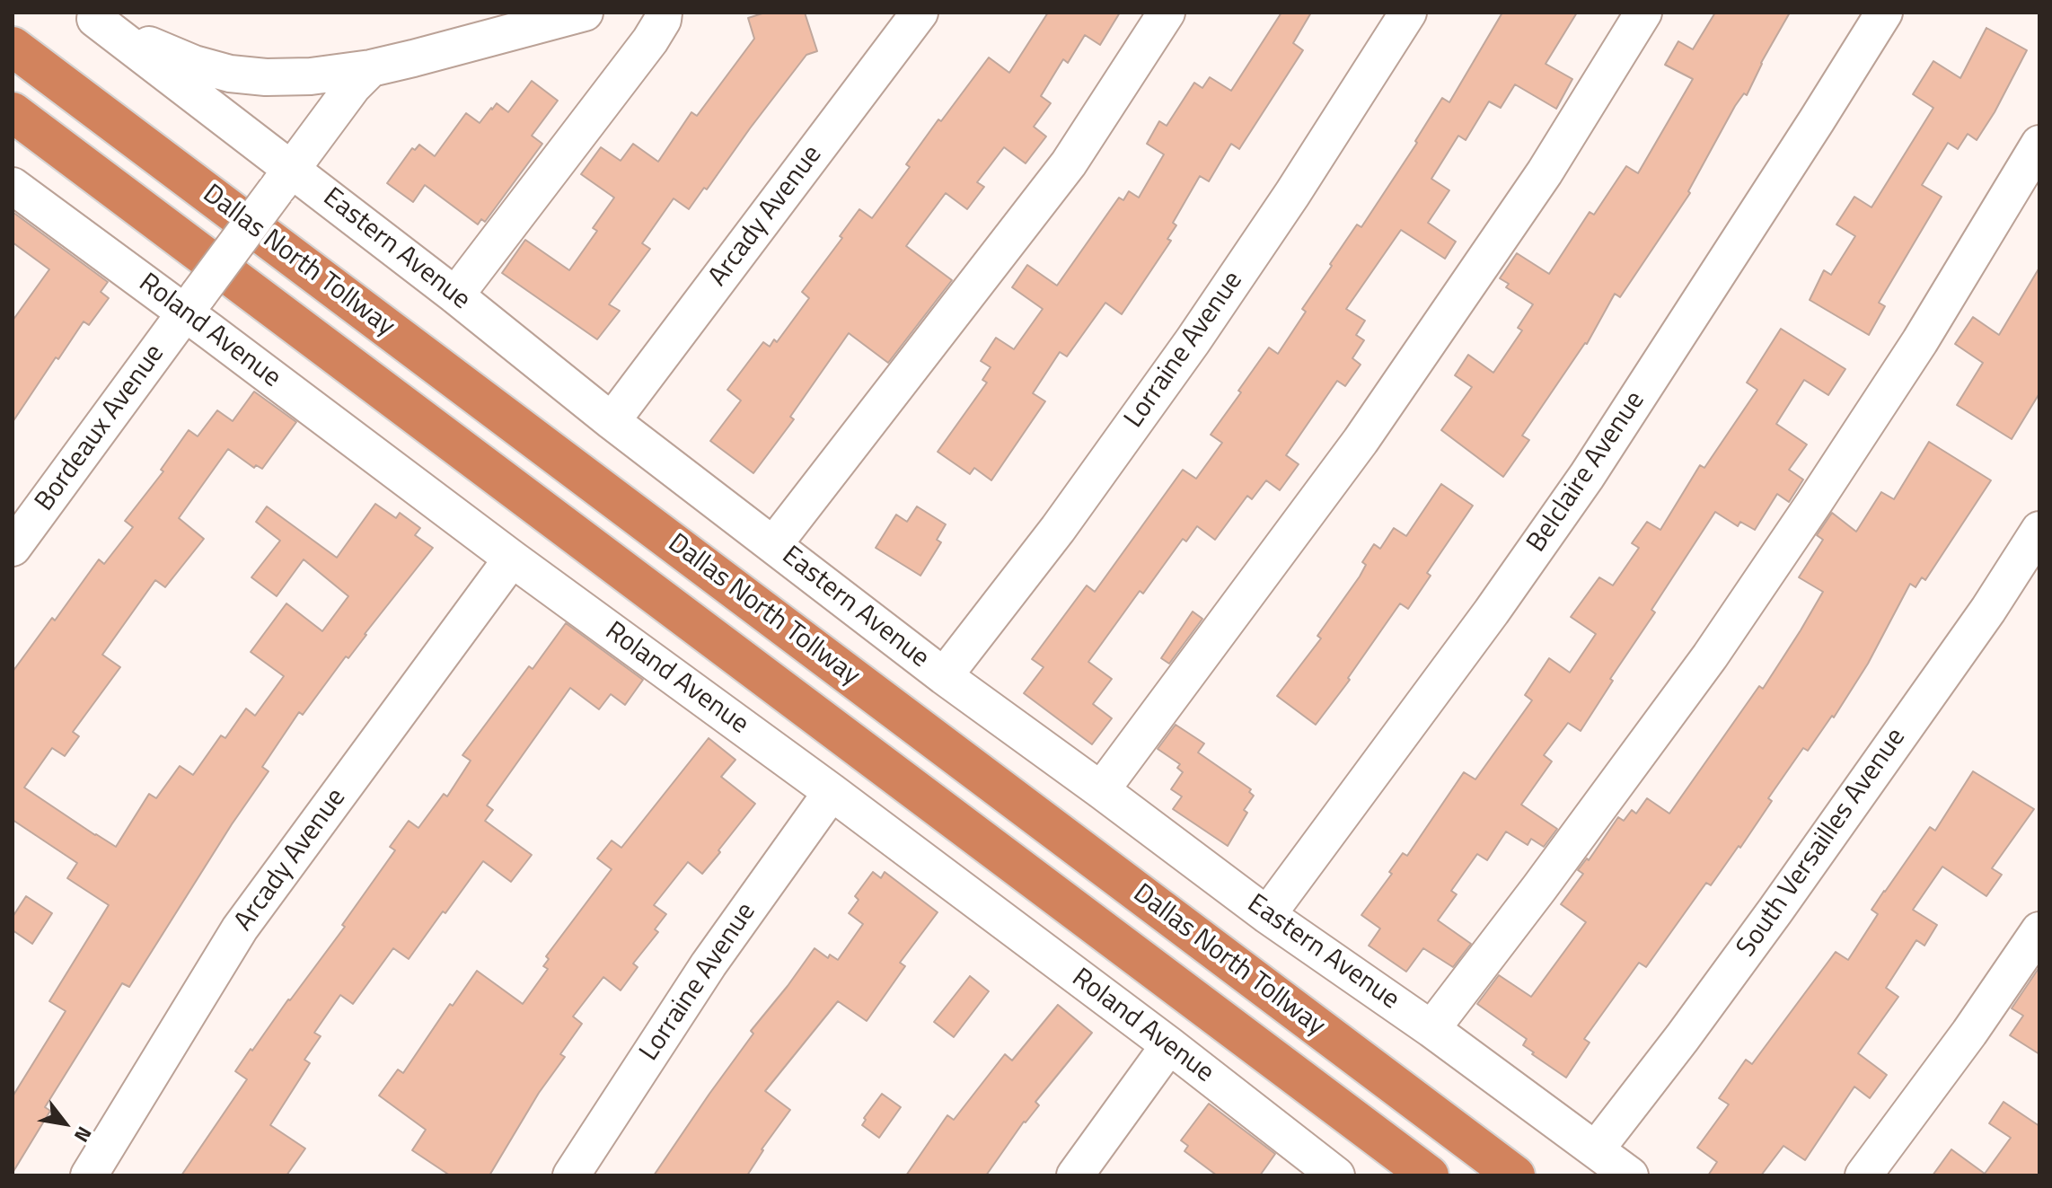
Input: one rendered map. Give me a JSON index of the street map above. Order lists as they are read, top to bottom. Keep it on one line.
{"streets":{"highway":["Dallas North Tollway"],"street":["Arcady Avenue","Eastern Avenue","Roland Avenue","Lorraine Avenue","Bordeaux Avenue","Belclaire Avenue","South Versailles Avenue"]},"crossings":[["Arcady Avenue","Eastern Avenue"],["Arcady Avenue","Roland Avenue"],["Eastern Avenue","Lorraine Avenue"],["Eastern Avenue","Bordeaux Avenue"],["Eastern Avenue","Belclaire Avenue"],["Eastern Avenue","South Versailles Avenue"],["Roland Avenue","Lorraine Avenue"],["Roland Avenue","Bordeaux Avenue"]],"north":"bottom right"}
